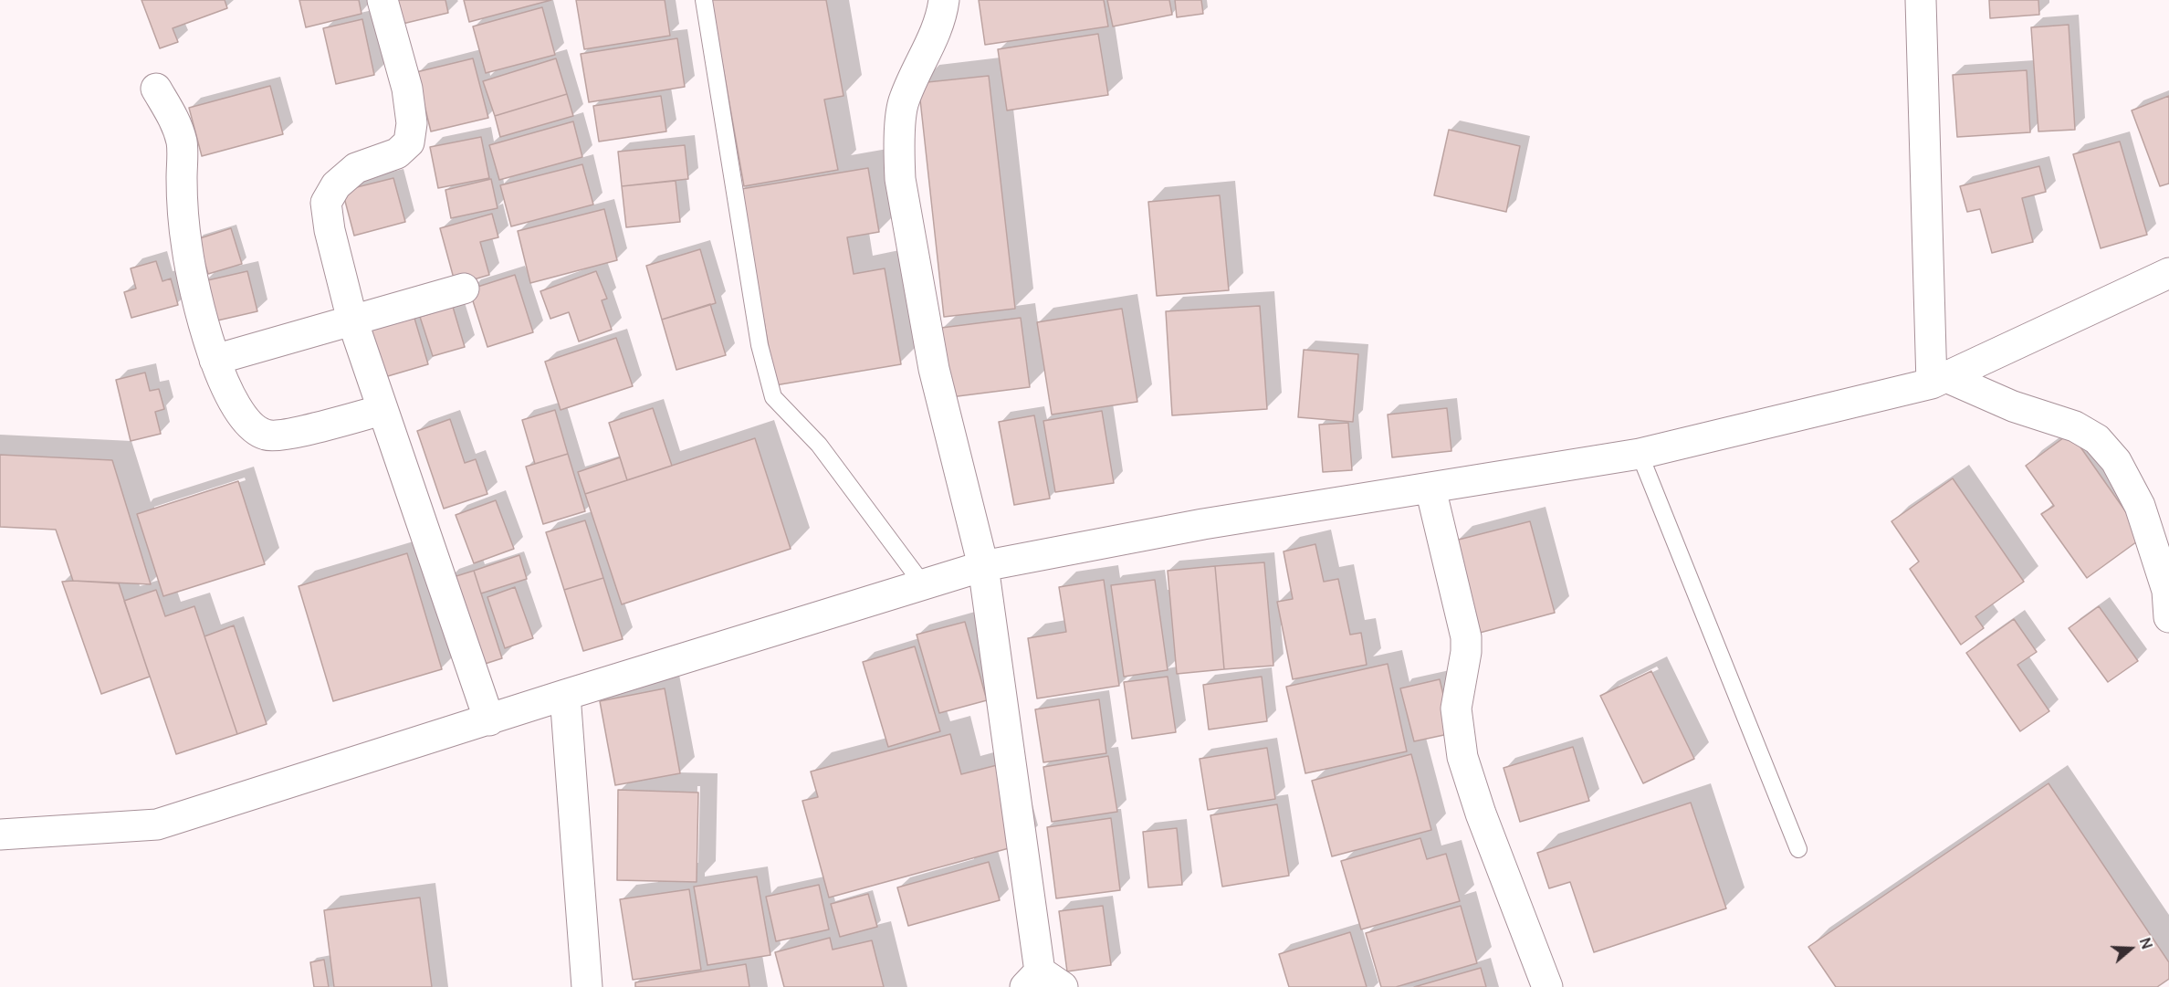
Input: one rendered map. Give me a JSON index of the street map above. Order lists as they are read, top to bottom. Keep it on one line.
{"north":"right"}
